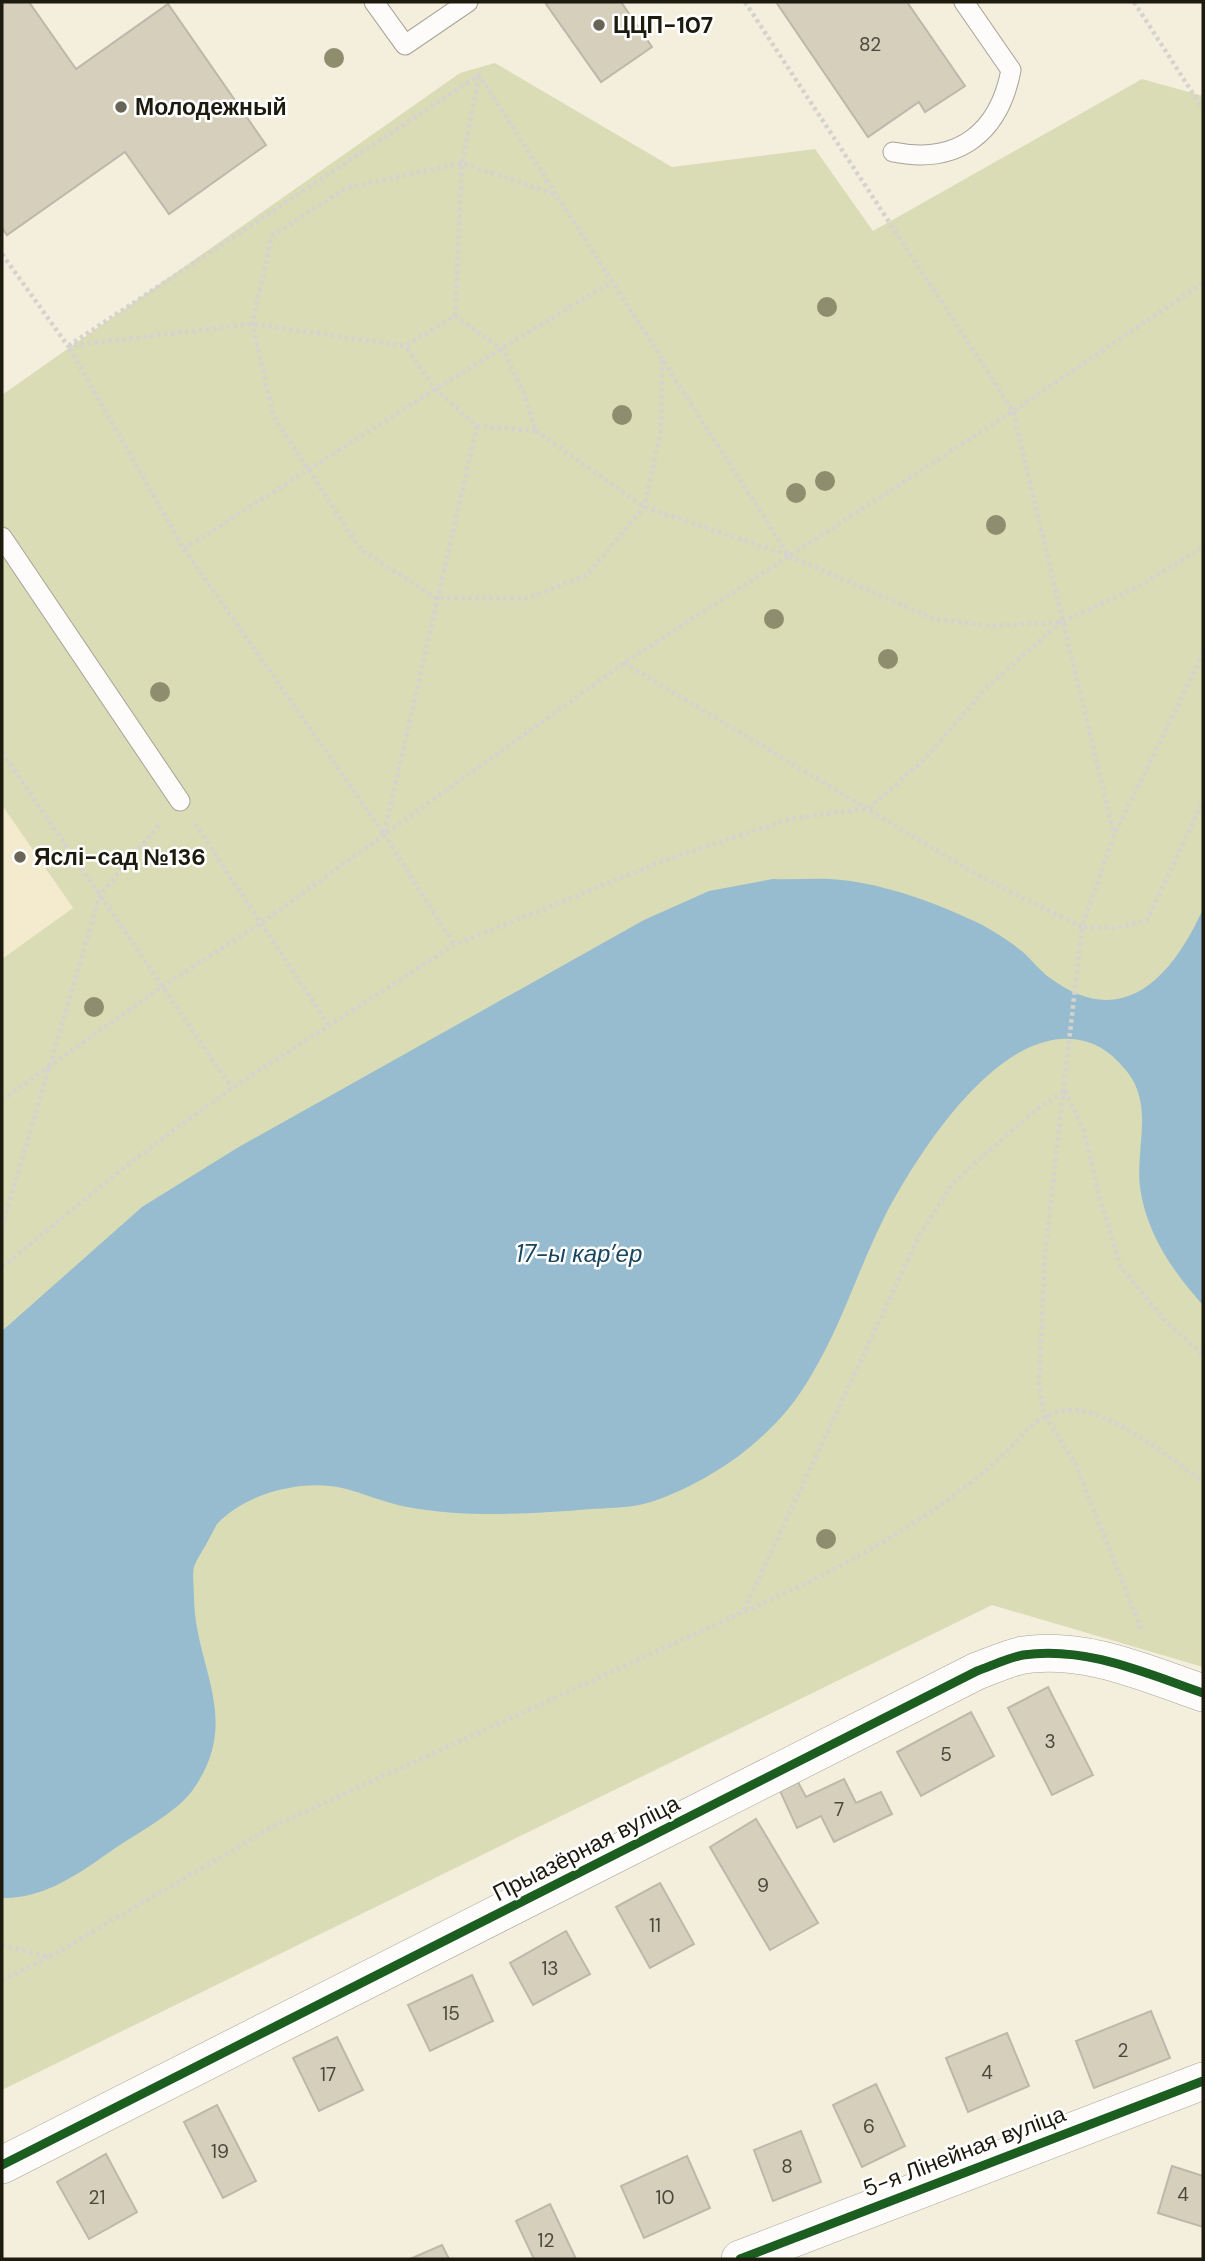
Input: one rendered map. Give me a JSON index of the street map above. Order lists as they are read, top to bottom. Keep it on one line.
{"streets":{"street":["Прыазёрная вуліца","5-я Лінейная вуліца"]},"water":["17-ы кар’ер"],"places":["ЦЦП-107","Молодежный","Яслі-сад №136"],"house_numbers":["82","3","5","7","9","11","13","15","2","4","17","6","19","8","4","21","10","12"]}
